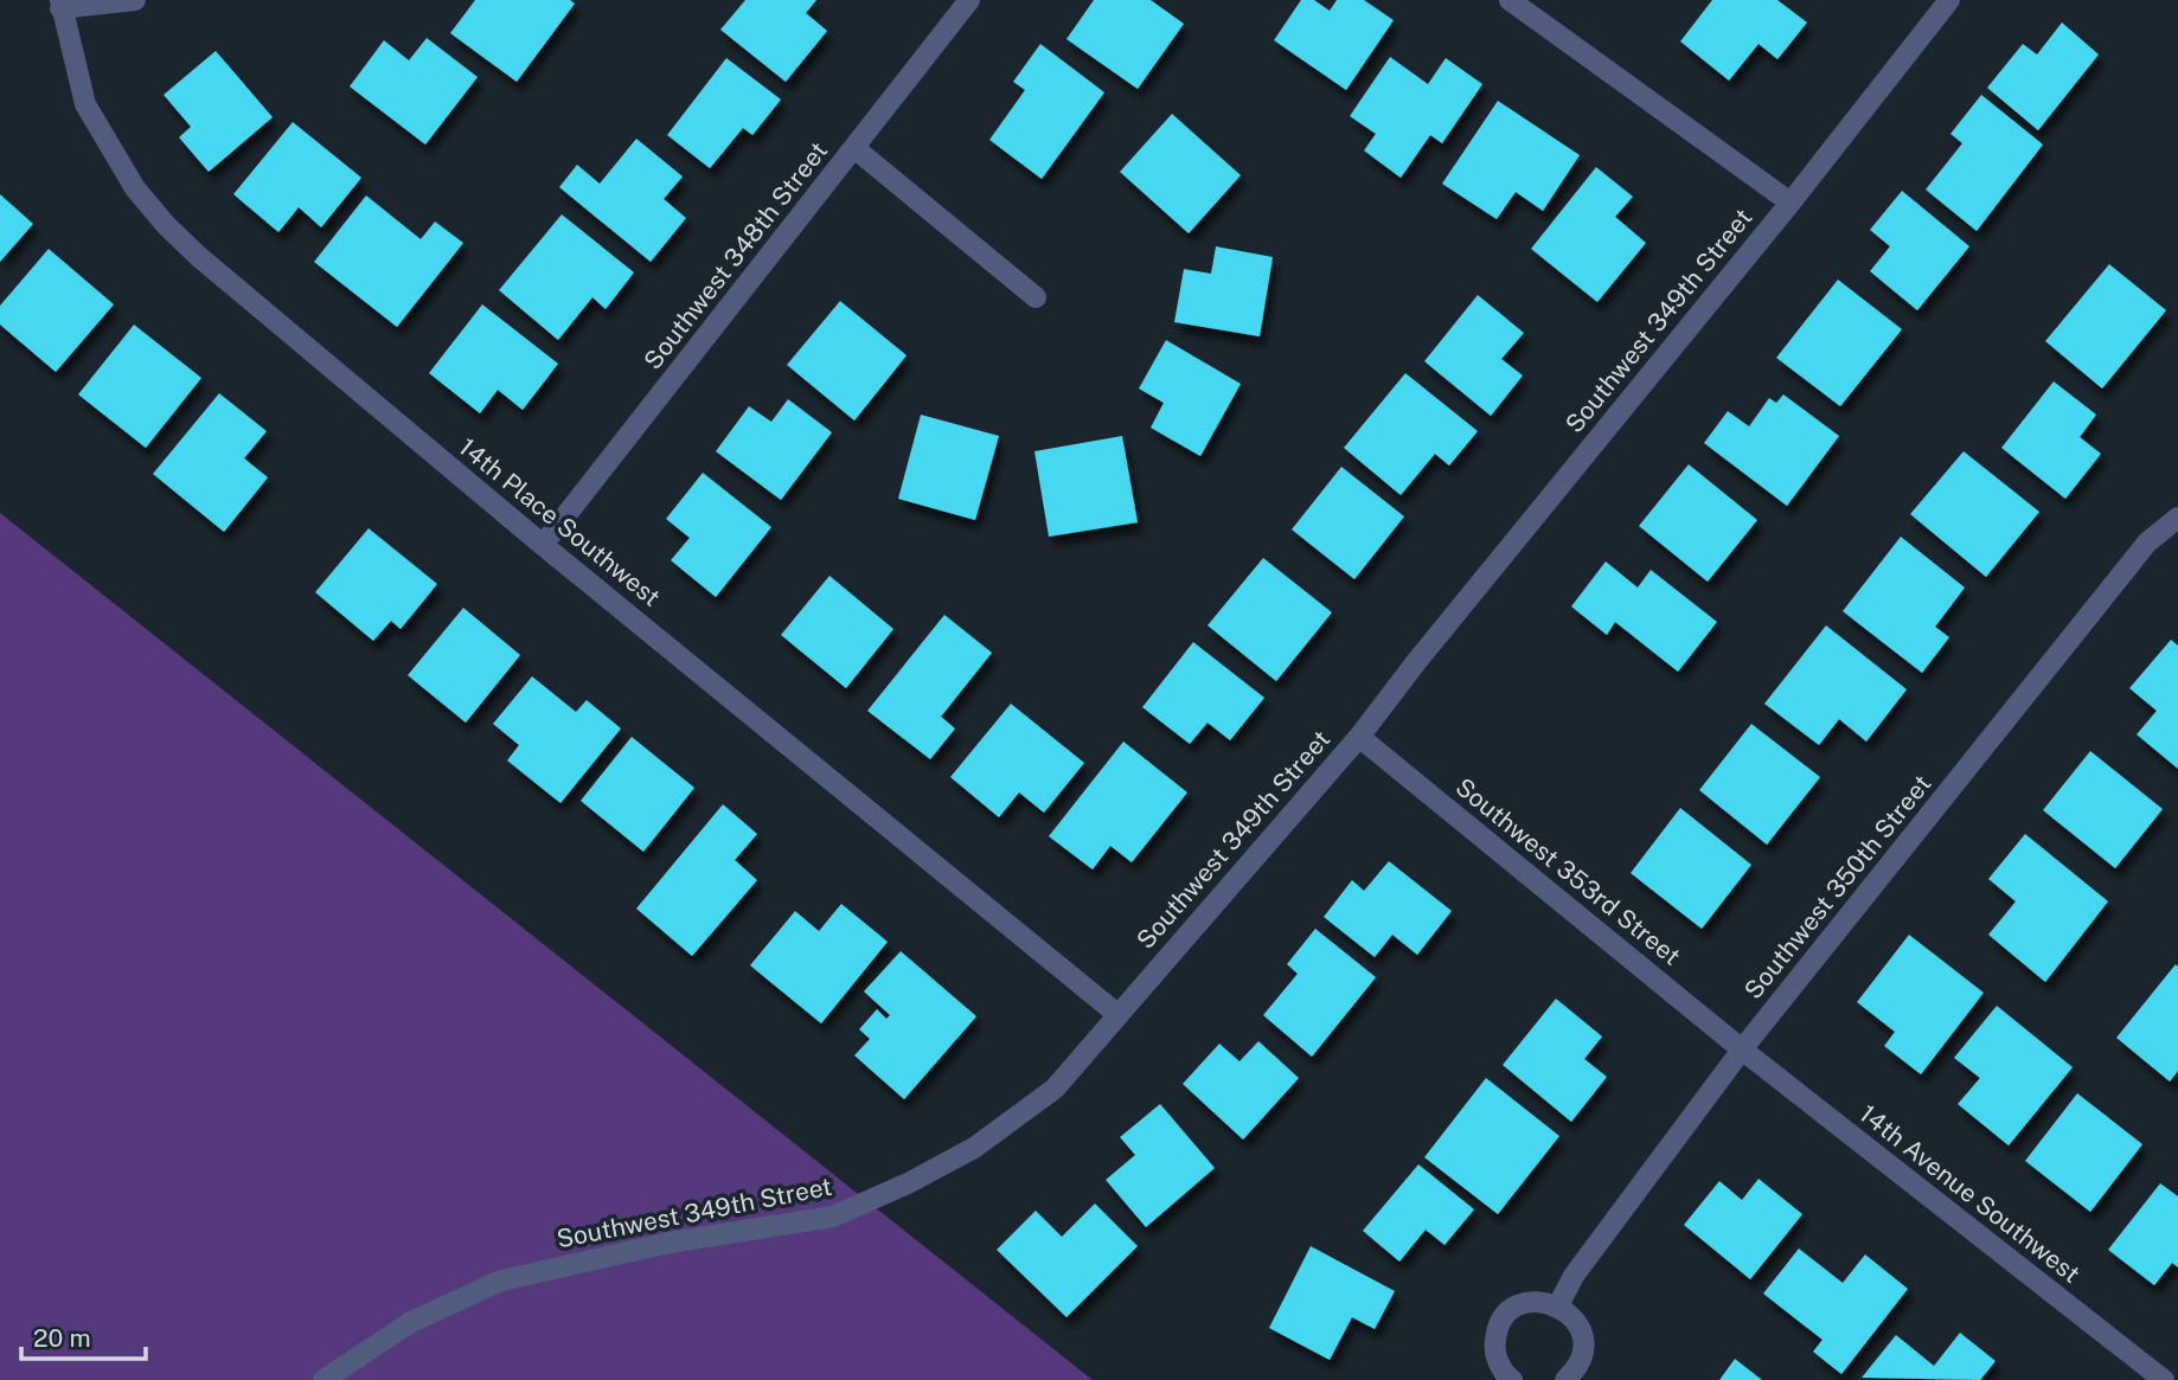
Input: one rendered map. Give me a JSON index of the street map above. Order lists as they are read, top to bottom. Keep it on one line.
{"streets":{"street":["Southwest 348th Street","Southwest 349th Street","14th Place Southwest","Southwest 353rd Street","Southwest 350th Street","14th Avenue Southwest"]},"crossings":[["Southwest 348th Street","14th Place Southwest"],["Southwest 349th Street","14th Place Southwest"],["Southwest 349th Street","Southwest 353rd Street"],["Southwest 353rd Street","Southwest 350th Street"],["Southwest 353rd Street","14th Avenue Southwest"],["Southwest 350th Street","14th Avenue Southwest"]],"scale_bar":"20 m"}
